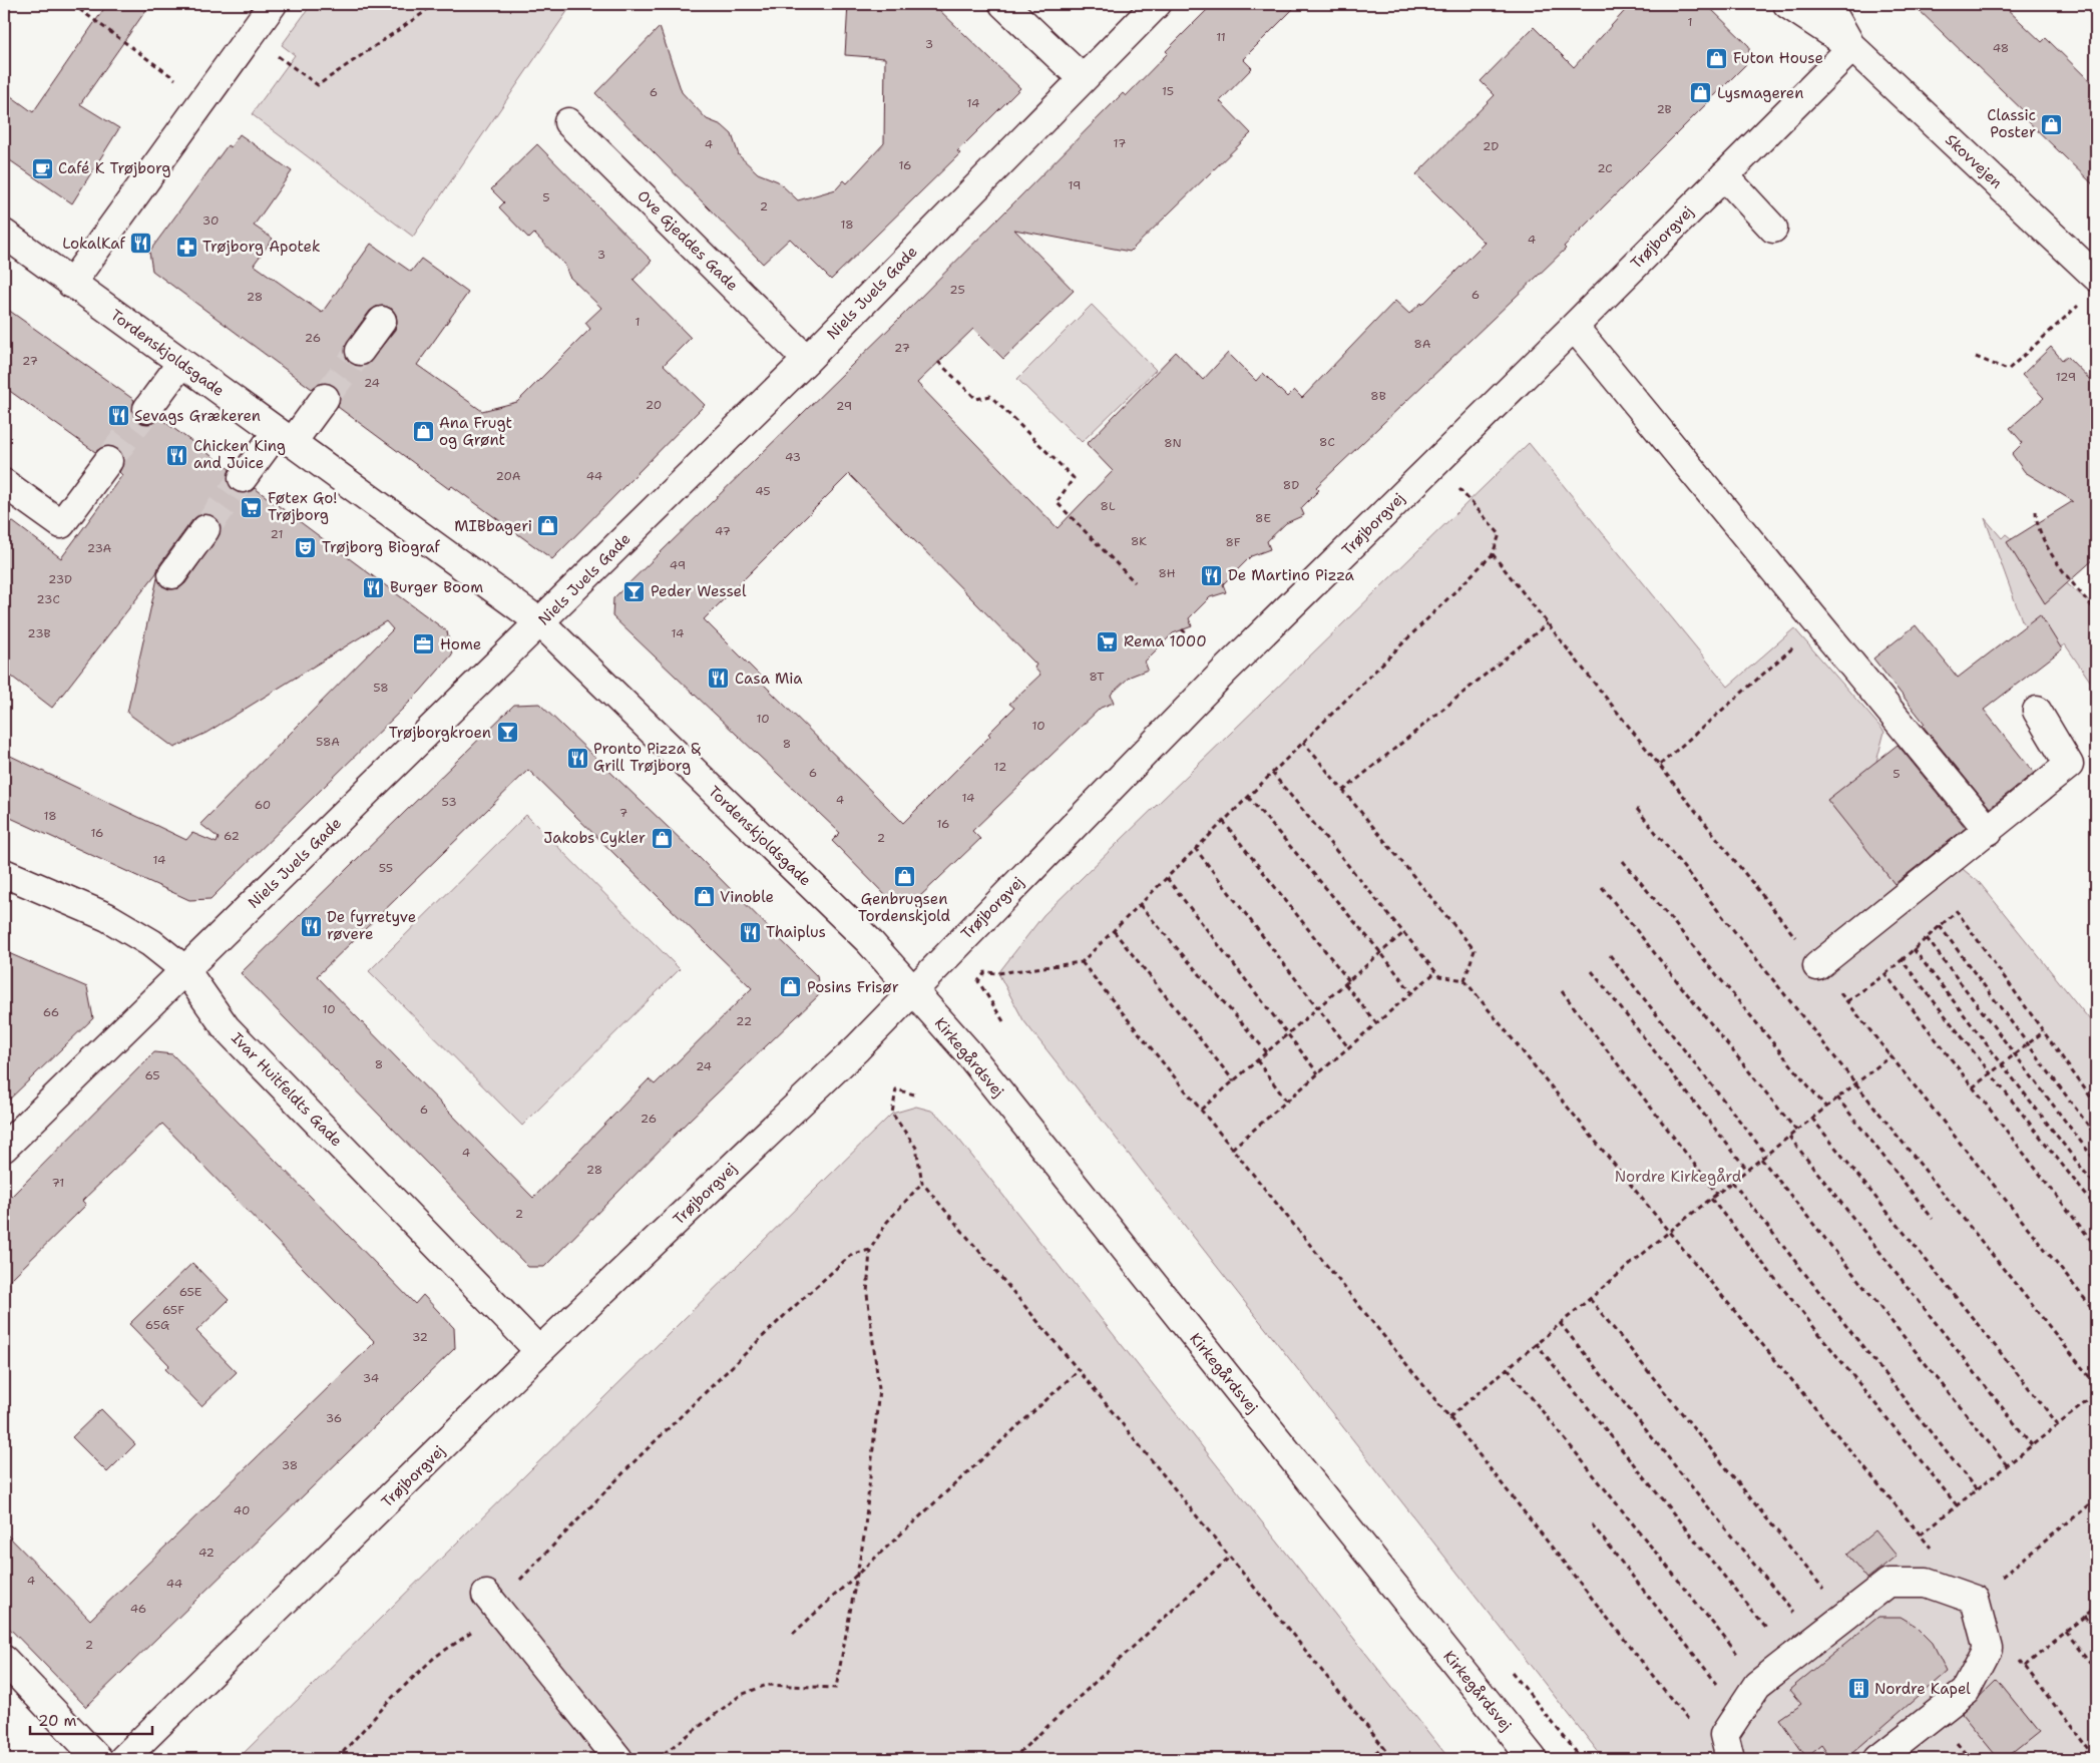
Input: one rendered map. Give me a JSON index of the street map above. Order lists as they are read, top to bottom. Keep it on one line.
{"streets":{"street":["Skovvejen","Trøjborgvej","Ove Gjeddes Gade","Niels Juels Gade","Tordenskjoldsgade","Kirkegårdsvej","Ivar Huitfeldts Gade"]},"crossings":[["Skovvejen","Trøjborgvej"],["Trøjborgvej","Tordenskjoldsgade"],["Trøjborgvej","Kirkegårdsvej"],["Trøjborgvej","Ivar Huitfeldts Gade"],["Ove Gjeddes Gade","Niels Juels Gade"],["Niels Juels Gade","Tordenskjoldsgade"],["Niels Juels Gade","Ivar Huitfeldts Gade"],["Tordenskjoldsgade","Kirkegårdsvej"]],"parks":["Nordre Kirkegård"],"places":{"shop":["Futon House","Lysmageren","Classic Poster","Ana Frugt og Grønt","MIBbageri","Jakobs Cykler","Genbrugsen Tordenskjold","Vinoble","Posins Frisør"],"cafe":["Café K Trøjborg"],"restaurant":["LokalKaf","Sevags Grækeren","Chicken King and Juice","De Martino Pizza","Burger Boom","Casa Mia","Pronto Pizza & Grill Trøjborg","De fyrretyve røvere","Thaiplus"],"pharmacy":["Trøjborg Apotek"],"supermarket":["Føtex Go! Trøjborg","Rema 1000"],"theatre":["Trøjborg Biograf"],"bar":["Peder Wessel","Trøjborgkroen"],"office":["Home"],"building":["Nordre Kapel"]},"house_numbers":["1","11","3","48","15","6","14","2B","17","4","2D","16","2C","19","5","2","30","18","4","3","25","6","28","1","26","8A","27","27","129","24","8B","20","29","8C","8N","43","20A","44","8D","45","8L","8E","47","21","8K","8F","23A","49","8H","23D","23C","23B","14","8T","58","10","10","58A","8","12","6","5","14","4","53","60","7","18","16","16","62","2","14","55","10","66","22","8","24","65","6","26","4","28","71","2","65E","65F","65G","32","34","36","38","40","42","4","44","46","2"],"scale_bar":"20 m"}
